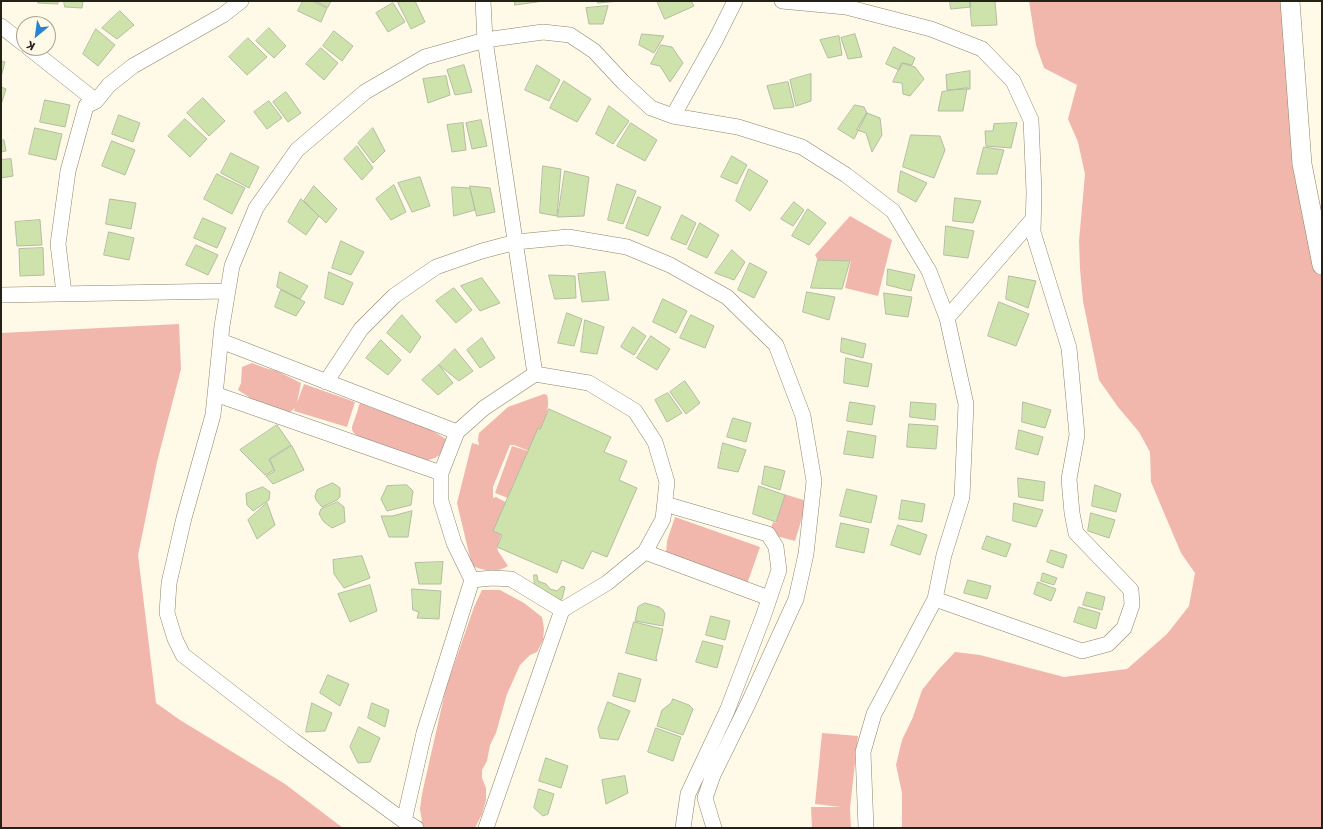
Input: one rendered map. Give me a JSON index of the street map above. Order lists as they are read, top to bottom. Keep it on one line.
{"north":"bottom left"}
